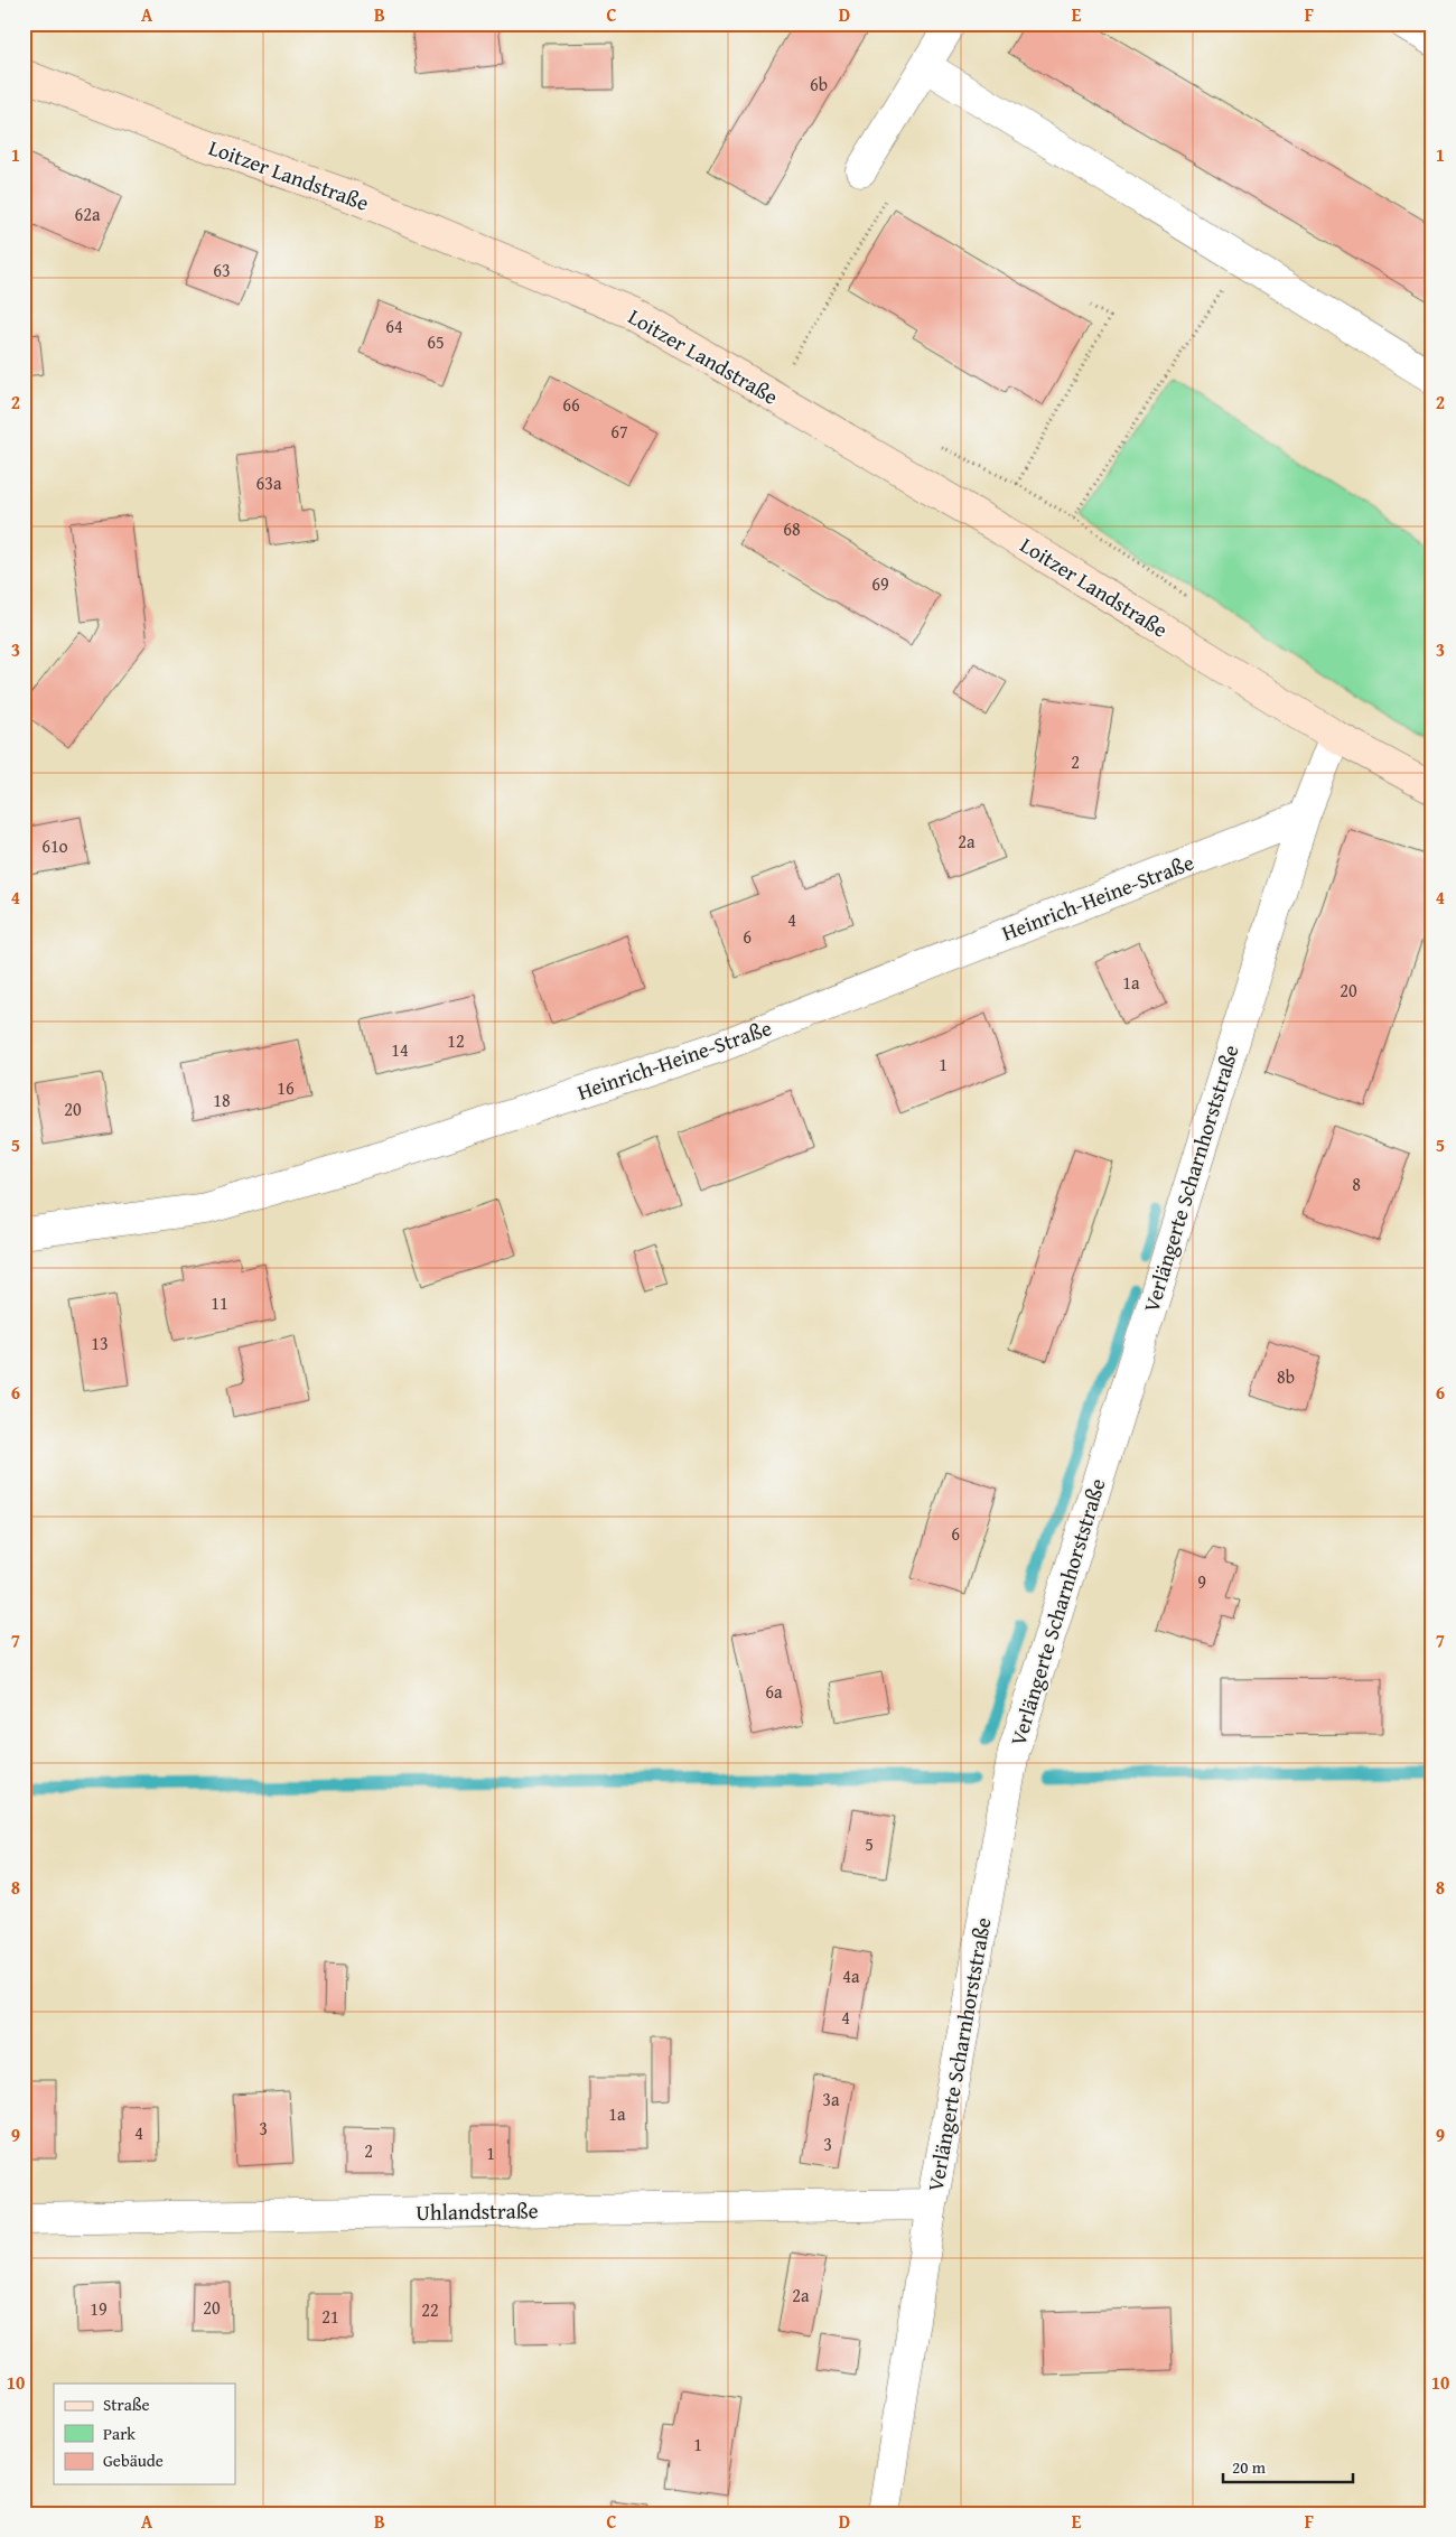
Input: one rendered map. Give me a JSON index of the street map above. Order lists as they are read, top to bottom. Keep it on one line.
{"streets":{"main road":["Loitzer Landstraße"],"street":["Heinrich-Heine-Straße","Verlängerte Scharnhorststraße","Uhlandstraße"]},"crossings":[["Loitzer Landstraße","Verlängerte Scharnhorststraße"],["Heinrich-Heine-Straße","Verlängerte Scharnhorststraße"],["Verlängerte Scharnhorststraße","Uhlandstraße"]],"house_numbers":["6b","62a","63","64","65","66","67","63a","68","69","2","2a","61o","4","6","1a","20","12","14","1","16","18","20","8","11","13","8b","6","9","6a","5","4a","4","3a","1a","3","4","3","2","1","2a","20","19","22","21","1"],"legend":["Straße","Park","Gebäude"],"scale_bar":"20 m","grid":{"columns":["A","B","C","D","E","F"],"rows":["1","2","3","4","5","6","7","8","9","10"]}}
